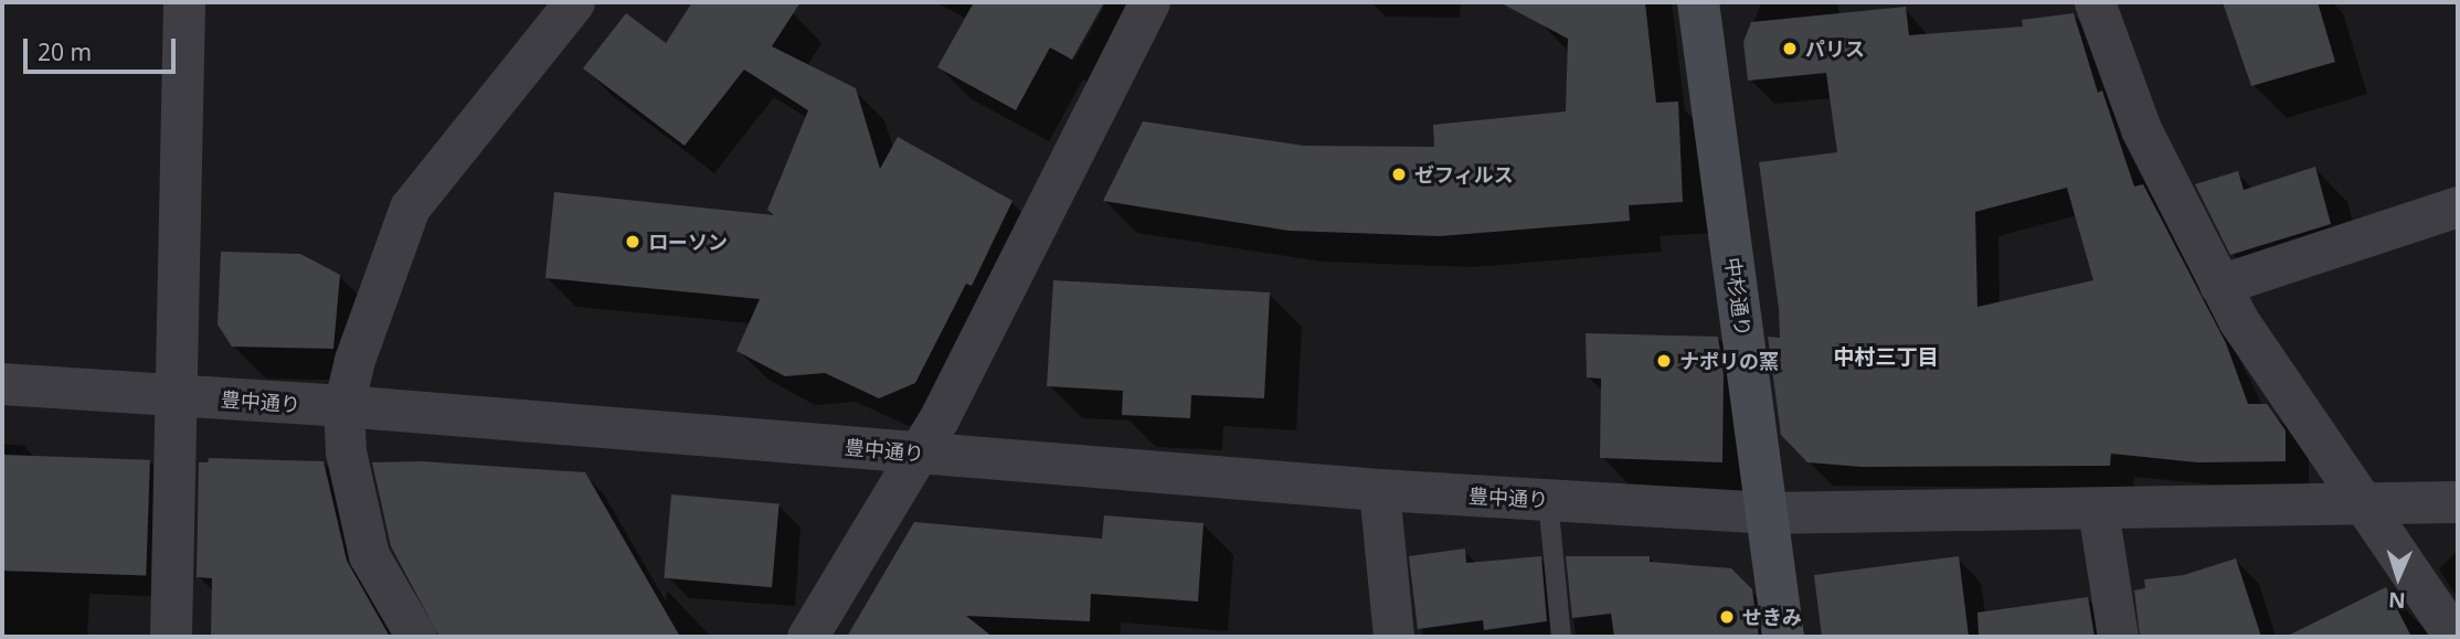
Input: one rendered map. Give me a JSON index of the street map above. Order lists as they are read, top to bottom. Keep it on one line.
{"streets":{"main road":["中杉通り"],"street":["豊中通り"]},"crossings":[["中杉通り","豊中通り"]],"districts":["中村三丁目"],"places":["パリス","ゼフィルス","ローソン","ナポリの窯","せきみ"],"scale_bar":"20 m","north":"bottom"}
